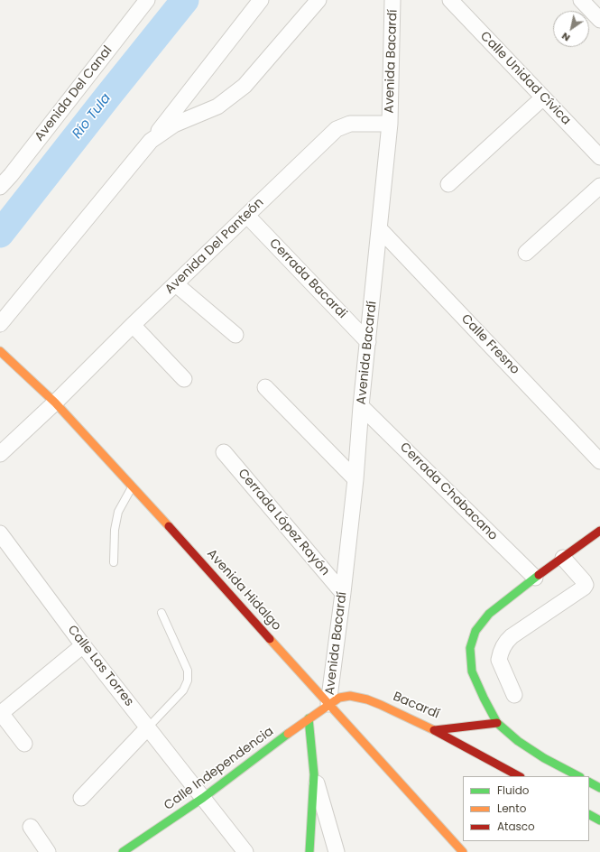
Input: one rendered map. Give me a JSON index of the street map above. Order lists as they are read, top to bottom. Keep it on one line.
{"streets":{"main road":["Avenida Hidalgo","Bacardí","Calle Independencia"],"street":["Avenida Bacardí","Calle Unidad Cívica","Avenida Del Canal","Avenida Del Panteón","Cerrada Bacardi","Calle Fresno","Cerrada Chabacano","Cerrada López Rayón","Calle Las Torres"]},"crossings":[["Avenida Bacardí","Avenida Del Panteón"],["Avenida Bacardí","Cerrada Bacardi"],["Avenida Bacardí","Calle Fresno"],["Avenida Bacardí","Cerrada Chabacano"],["Avenida Bacardí","Cerrada López Rayón"],["Avenida Bacardí","Avenida Hidalgo"],["Avenida Bacardí","Bacardí"],["Avenida Bacardí","Calle Independencia"],["Avenida Del Panteón","Cerrada Bacardi"],["Avenida Del Panteón","Avenida Hidalgo"],["Avenida Hidalgo","Bacardí"],["Avenida Hidalgo","Calle Independencia"],["Calle Las Torres","Calle Independencia"],["Bacardí","Calle Independencia"]],"water":["Río Tula"],"legend":["Fluido","Lento","Atasco"],"north":"bottom left"}
